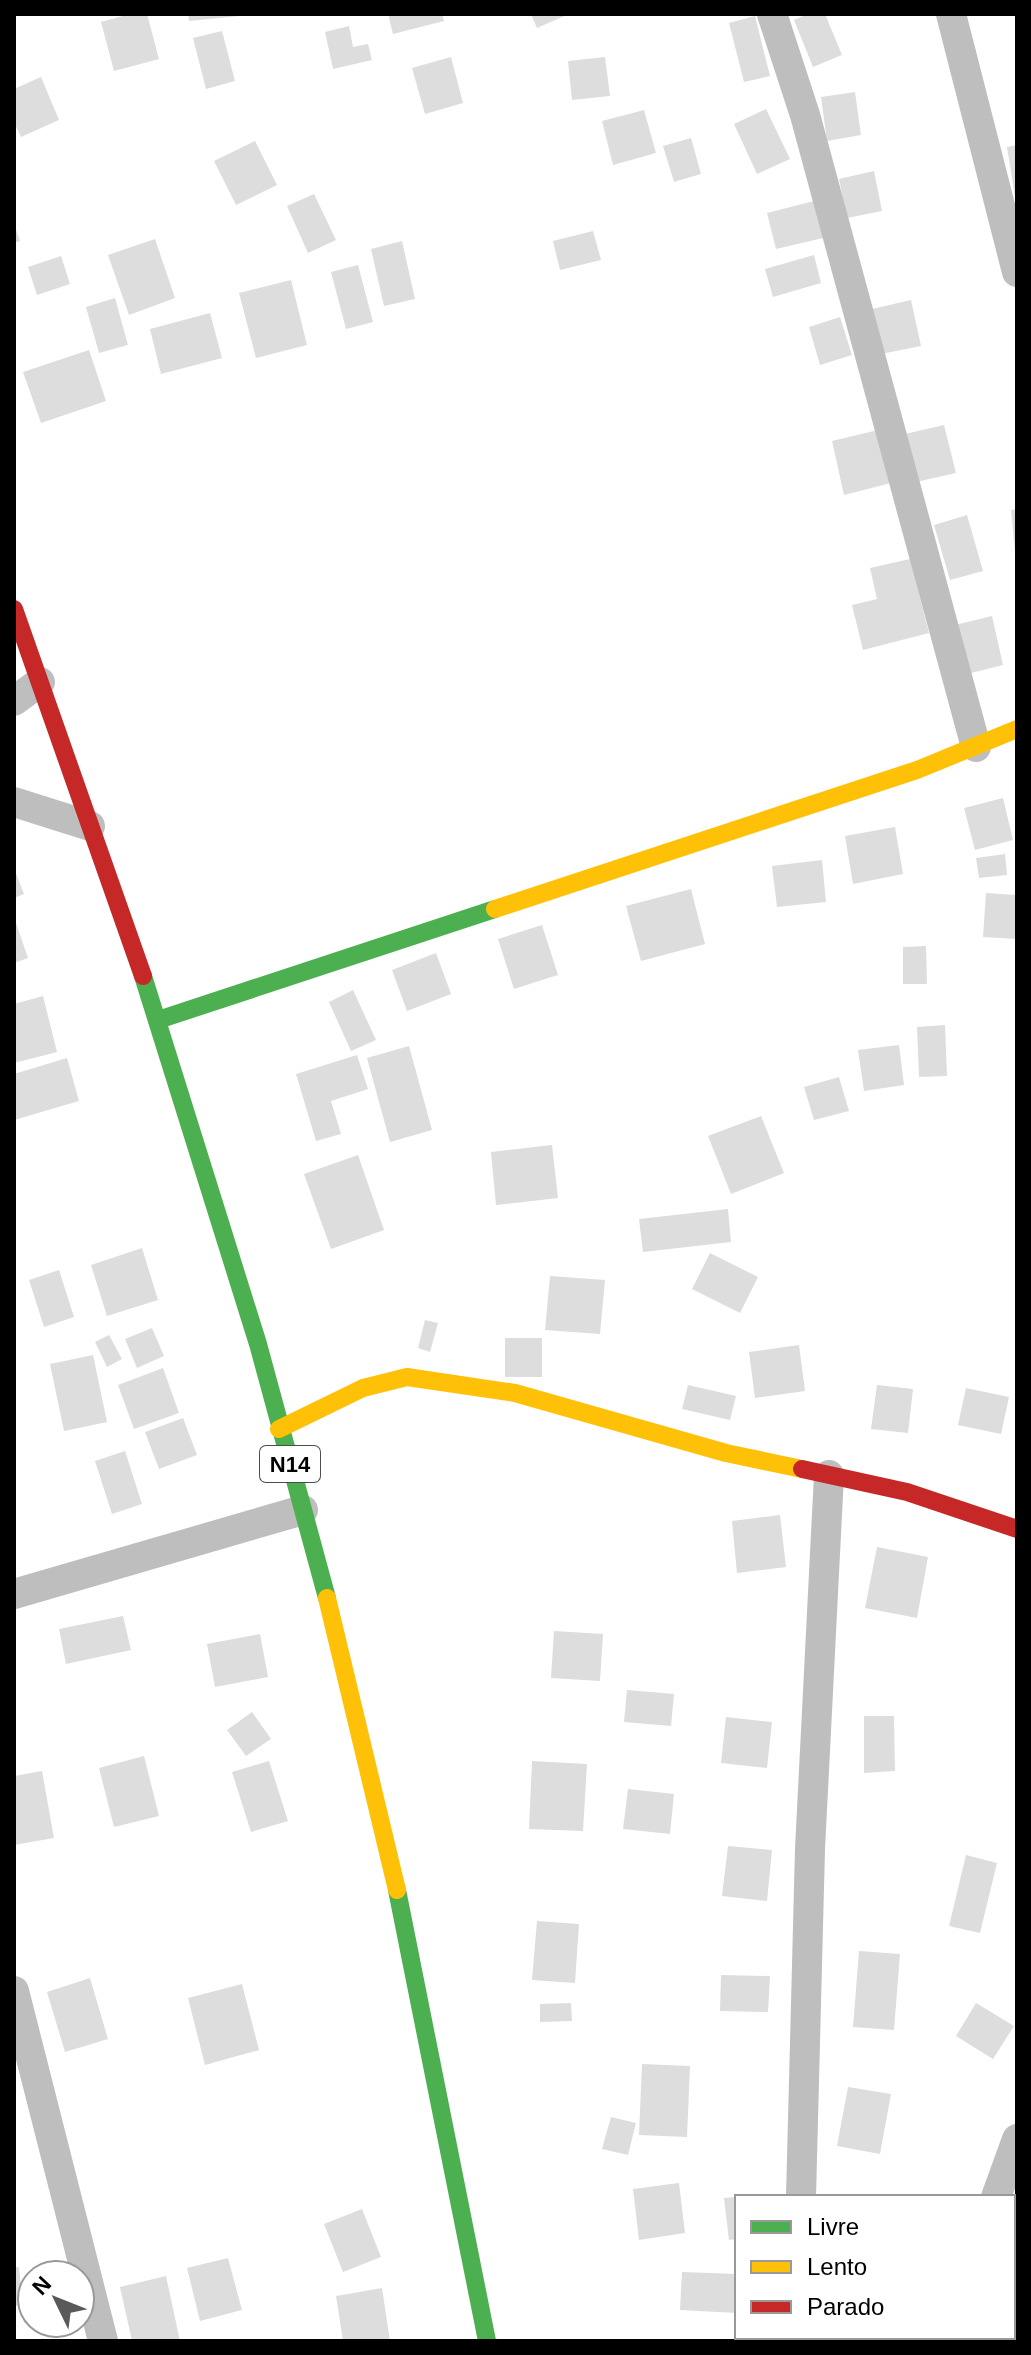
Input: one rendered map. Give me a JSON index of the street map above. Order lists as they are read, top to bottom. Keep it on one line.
{"streets":{"main road":["N14"]},"legend":["Livre","Lento","Parado"],"north":"top left"}
